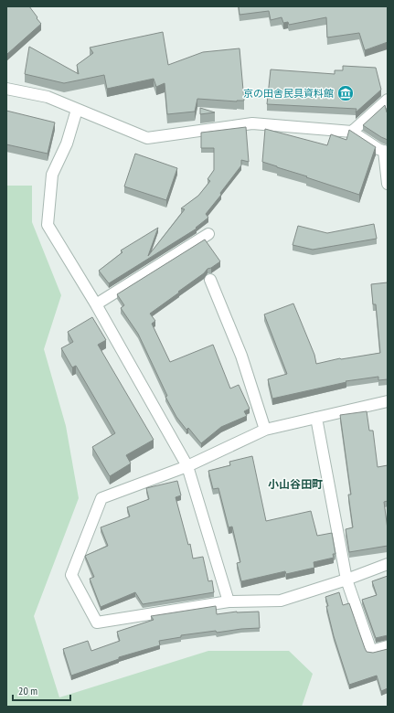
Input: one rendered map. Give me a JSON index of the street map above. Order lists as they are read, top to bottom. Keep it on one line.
{"districts":["小山谷田町"],"places":{"museum":["京の田舎民具資料館"]},"scale_bar":"20 m"}
